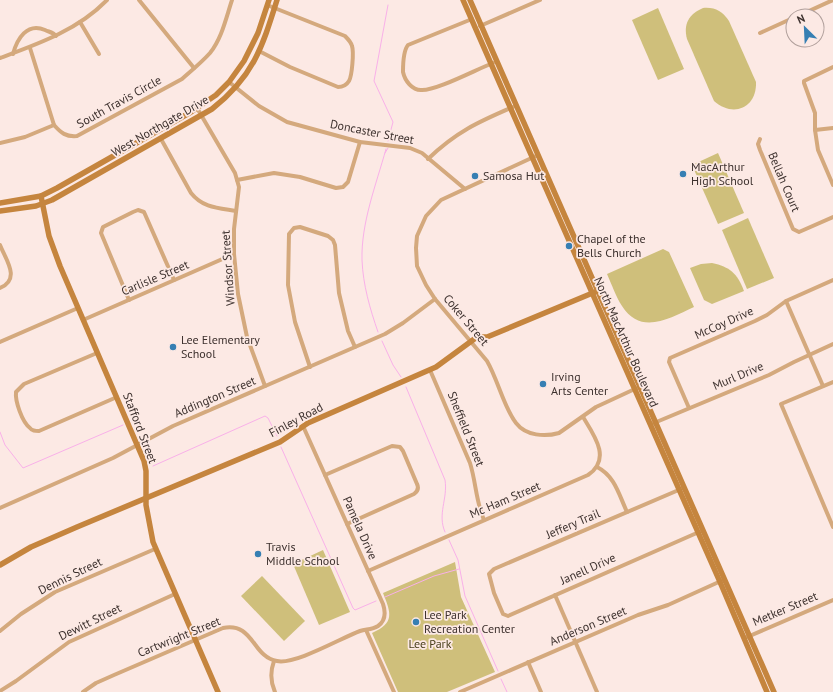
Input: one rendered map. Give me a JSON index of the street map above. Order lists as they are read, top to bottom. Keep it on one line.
{"streets":{"main road":["West Northgate Drive","North MacArthur Boulevard","Finley Road","Stafford Street"],"street":["South Travis Circle","Doncaster Street","Bellah Court","Windsor Street","Carlisle Street","Coker Street","McCoy Drive","Murl Drive","Addington Street","Sheffield Street","Mc Ham Street","Jeffery Trail","Pamela Drive","Janell Drive","Dennis Street","Metker Street","Dewitt Street","Anderson Street","Cartwright Street"]},"crossings":[["West Northgate Drive","Doncaster Street"],["West Northgate Drive","Windsor Street"],["West Northgate Drive","Stafford Street"],["Doncaster Street","Coker Street"],["Windsor Street","Carlisle Street"],["Windsor Street","Addington Street"],["Carlisle Street","Stafford Street"],["Coker Street","North MacArthur Boulevard"],["Coker Street","Addington Street"],["Coker Street","Finley Road"],["McCoy Drive","Murl Drive"],["North MacArthur Boulevard","Murl Drive"],["North MacArthur Boulevard","Finley Road"],["North MacArthur Boulevard","Jeffery Trail"],["North MacArthur Boulevard","Janell Drive"],["North MacArthur Boulevard","Metker Street"],["North MacArthur Boulevard","Anderson Street"],["Addington Street","Stafford Street"],["Finley Road","Stafford Street"],["Finley Road","Sheffield Street"],["Finley Road","Pamela Drive"],["Stafford Street","Dennis Street"],["Stafford Street","Dewitt Street"],["Stafford Street","Cartwright Street"],["Sheffield Street","Mc Ham Street"],["Mc Ham Street","Pamela Drive"],["Jeffery Trail","Janell Drive"]],"parks":["Lee Park"],"places":["MacArthur High School","Samosa Hut","Chapel of the Bells Church","Lee Elementary School","Irving Arts Center","Travis Middle School","Lee Park Recreation Center"],"north":"top left"}
